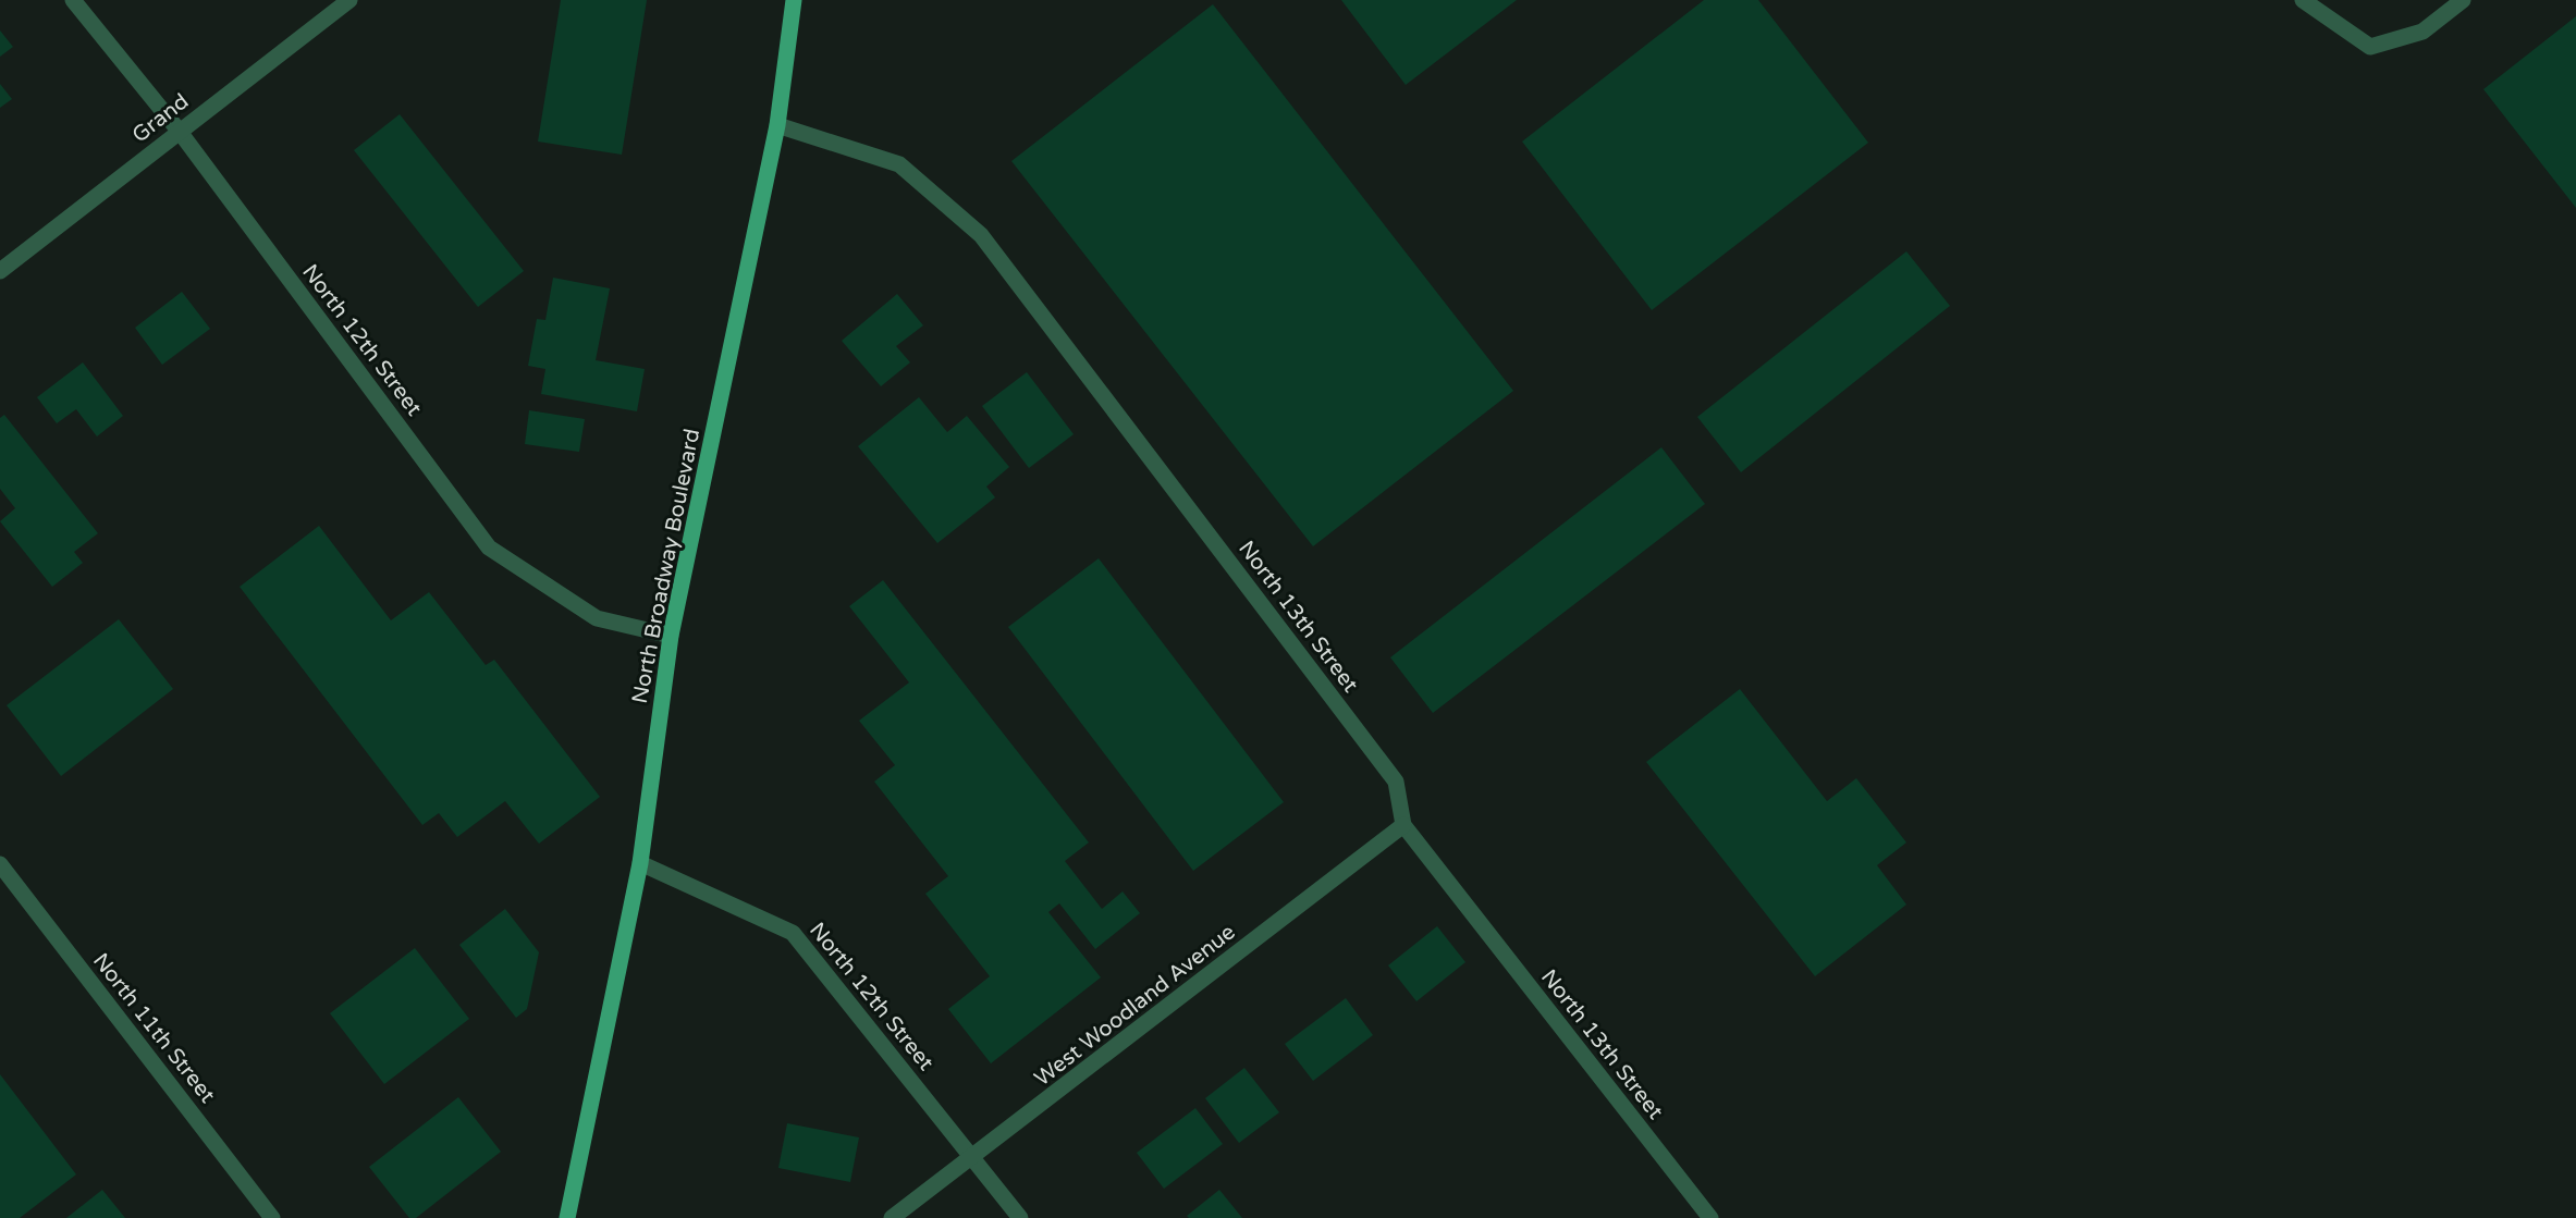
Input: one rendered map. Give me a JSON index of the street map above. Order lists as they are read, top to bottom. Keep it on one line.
{"streets":{"main road":["North Broadway Boulevard"],"street":["Grand","North 12th Street","North 13th Street","West Woodland Avenue","North 11th Street"]},"crossings":[["Grand","North 12th Street"],["North 12th Street","North Broadway Boulevard"],["North 12th Street","West Woodland Avenue"],["North Broadway Boulevard","North 13th Street"],["North 13th Street","West Woodland Avenue"]]}
